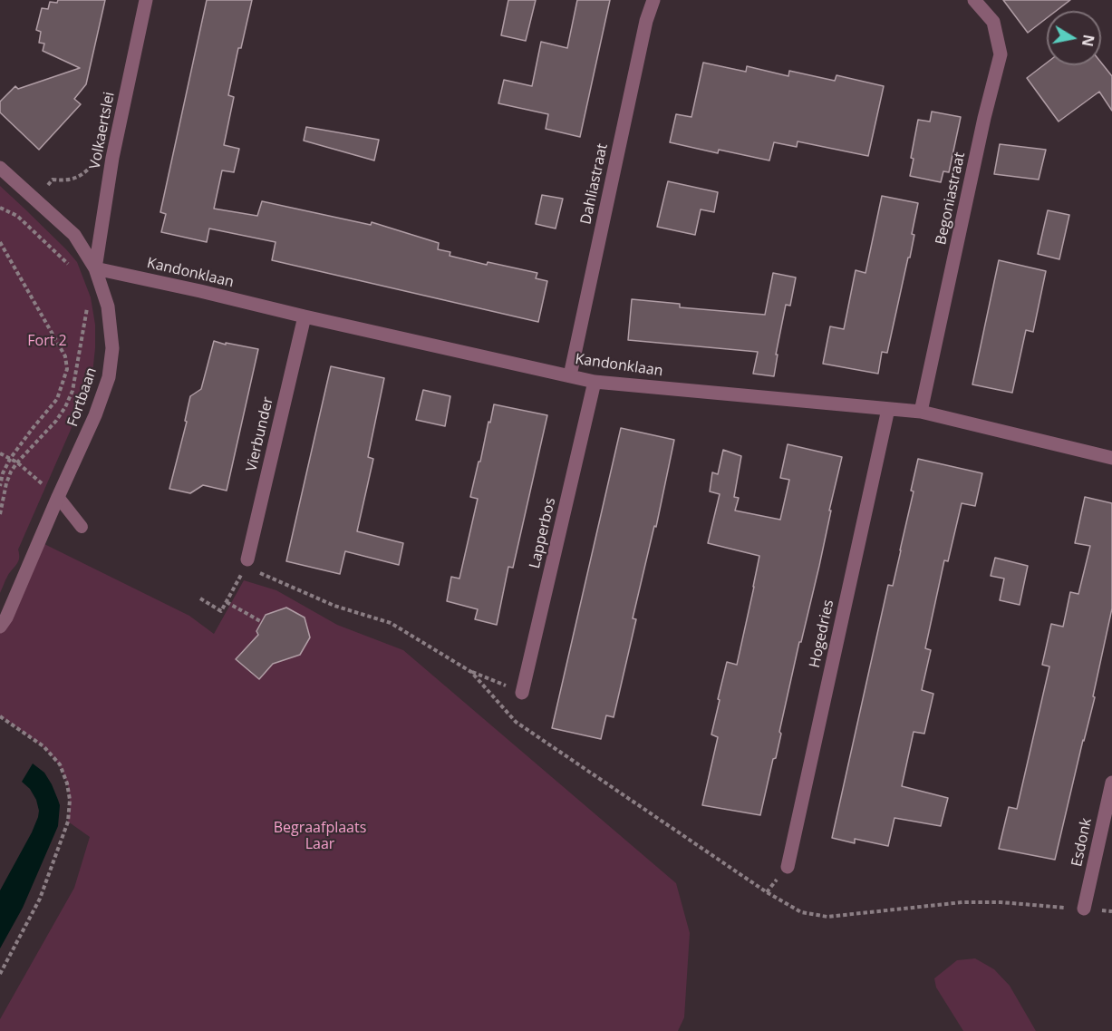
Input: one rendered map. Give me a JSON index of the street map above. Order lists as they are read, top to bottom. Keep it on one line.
{"streets":{"street":["Volkaertslei","Dahliastraat","Begoniastraat","Kandonklaan","Fortbaan","Vierbunder","Lapperbos","Hogedries","Esdonk"]},"crossings":[["Volkaertslei","Kandonklaan"],["Volkaertslei","Fortbaan"],["Dahliastraat","Kandonklaan"],["Begoniastraat","Kandonklaan"],["Kandonklaan","Fortbaan"],["Kandonklaan","Vierbunder"],["Kandonklaan","Lapperbos"],["Kandonklaan","Hogedries"]],"parks":["Fort 2","Begraafplaats Laar"],"north":"right"}
